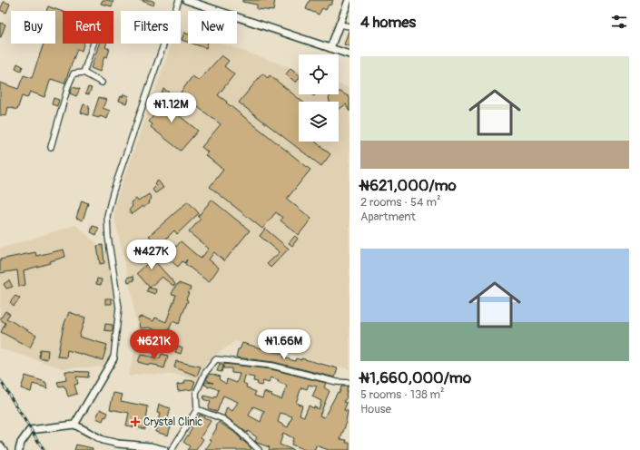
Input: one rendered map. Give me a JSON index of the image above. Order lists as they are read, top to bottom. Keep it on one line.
{"places":{"health":["Crystal Clinic"]},"page":{"heading":"4 homes","chip":["Buy","Rent","Filters","New"],"list":[{"name":"₦621,000/mo","note":"2 rooms · 54 m² · Apartment"},{"name":"₦1,660,000/mo","note":"5 rooms · 138 m² · House"}],"price":["₦1.12M","₦427K","₦621K","₦1.66M"]}}
